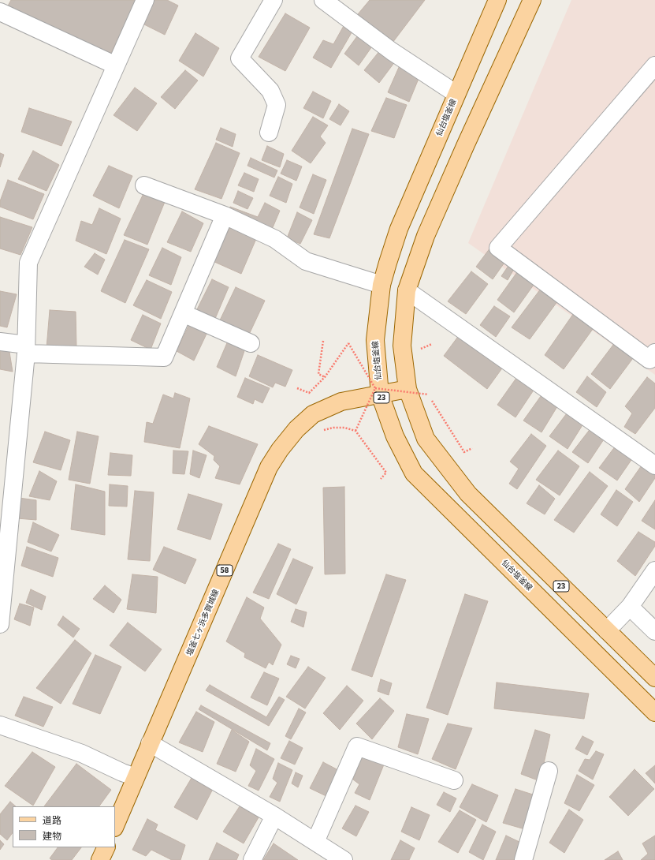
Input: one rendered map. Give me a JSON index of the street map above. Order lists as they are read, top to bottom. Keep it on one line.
{"streets":{"main road":["仙台塩釜線","23","58","塩釜七ヶ浜多賀城線"]},"crossings":[["仙台塩釜線","塩釜七ヶ浜多賀城線"],["23","塩釜七ヶ浜多賀城線"]],"legend":["道路","建物"]}
